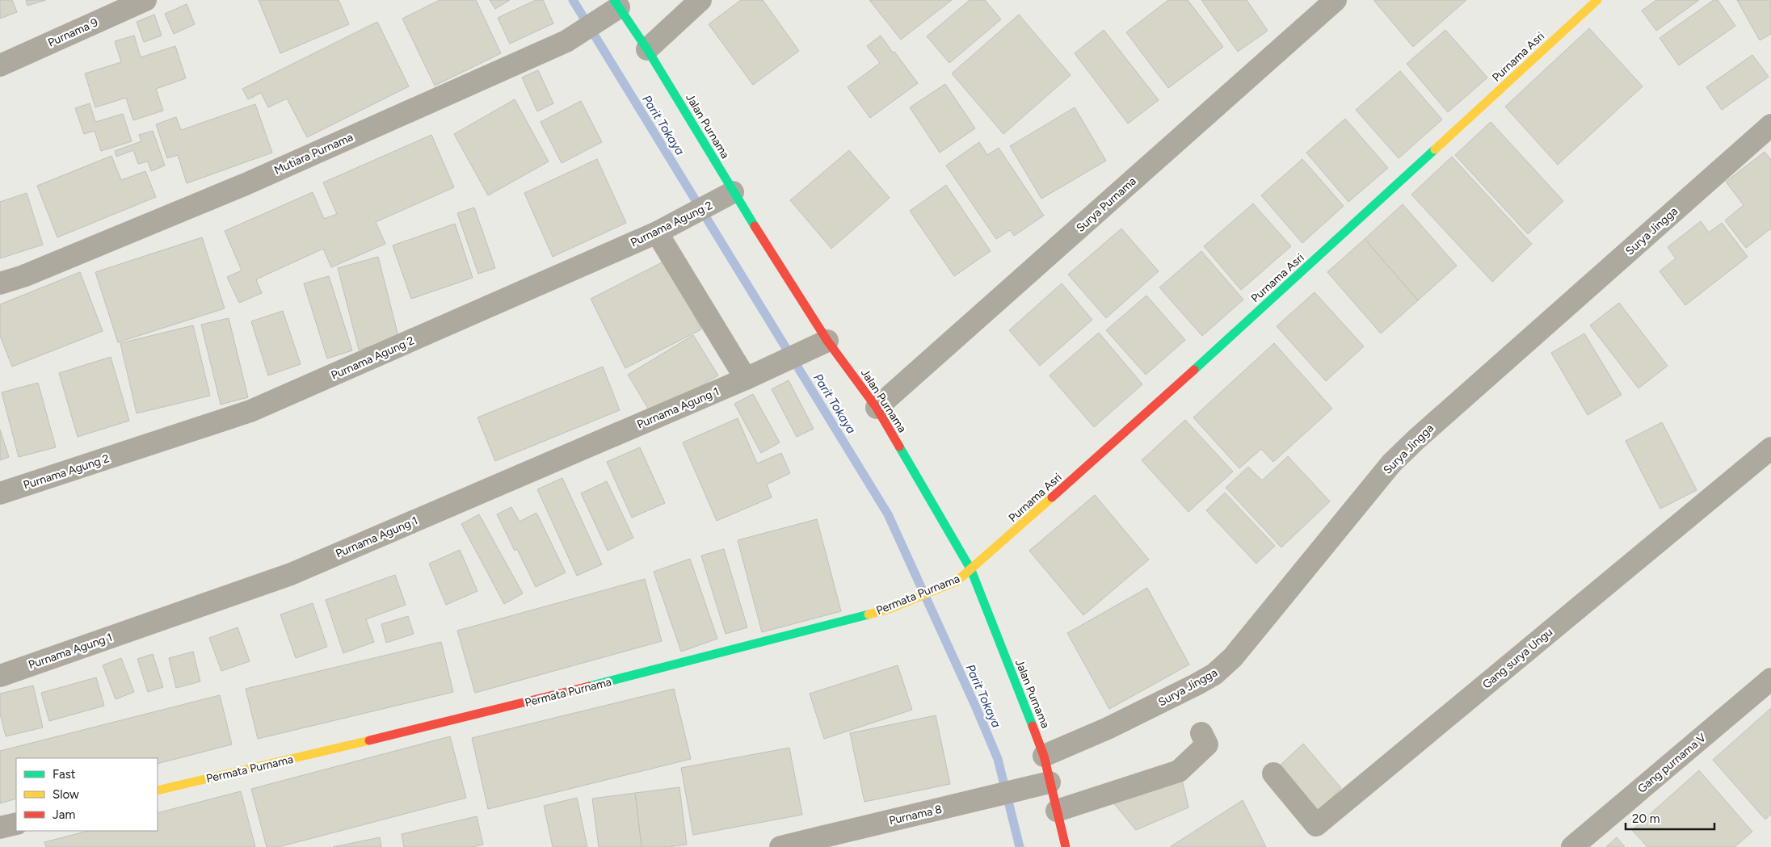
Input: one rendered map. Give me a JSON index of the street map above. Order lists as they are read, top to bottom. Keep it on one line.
{"streets":{"street":["Purnama 9","Purnama Asri","Jalan Purnama","Mutiara Purnama","Surya Purnama","Purnama Agung 2","Surya Jingga","Purnama Agung 1","Permata Purnama","Gang surya Ungu","Gang purnama V","Purnama 8"]},"crossings":[["Purnama Asri","Jalan Purnama"],["Purnama Asri","Permata Purnama"],["Jalan Purnama","Mutiara Purnama"],["Jalan Purnama","Surya Purnama"],["Jalan Purnama","Purnama Agung 2"],["Jalan Purnama","Surya Jingga"],["Jalan Purnama","Purnama Agung 1"],["Jalan Purnama","Permata Purnama"],["Jalan Purnama","Purnama 8"]],"water":["Parit Tokaya"],"legend":["Fast","Slow","Jam"],"scale_bar":"20 m"}
